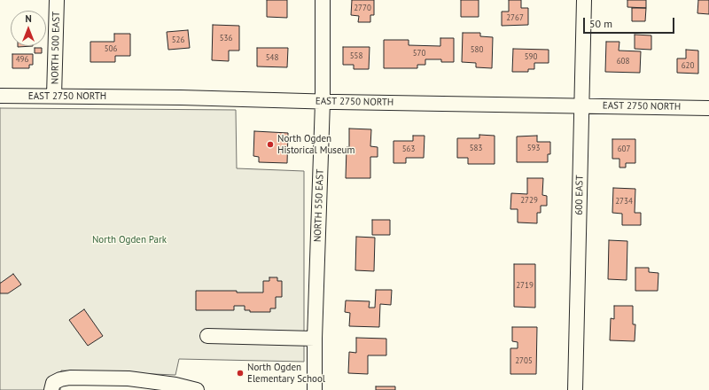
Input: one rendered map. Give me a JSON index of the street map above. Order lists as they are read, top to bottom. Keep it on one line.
{"streets":{"street":["NORTH 500 EAST","EAST 2750 NORTH","600 EAST","NORTH 550 EAST"]},"crossings":[["NORTH 500 EAST","EAST 2750 NORTH"],["EAST 2750 NORTH","600 EAST"],["EAST 2750 NORTH","NORTH 550 EAST"]],"parks":["North Ogden Park"],"places":["North Ogden Historical Museum","North Ogden Elementary School"],"house_numbers":["2770","2767","536","526","506","580","570","558","590","548","496","608","620","583","593","563","607","2729","2734","2719","2705"],"scale_bar":"50 m","north":"top"}
